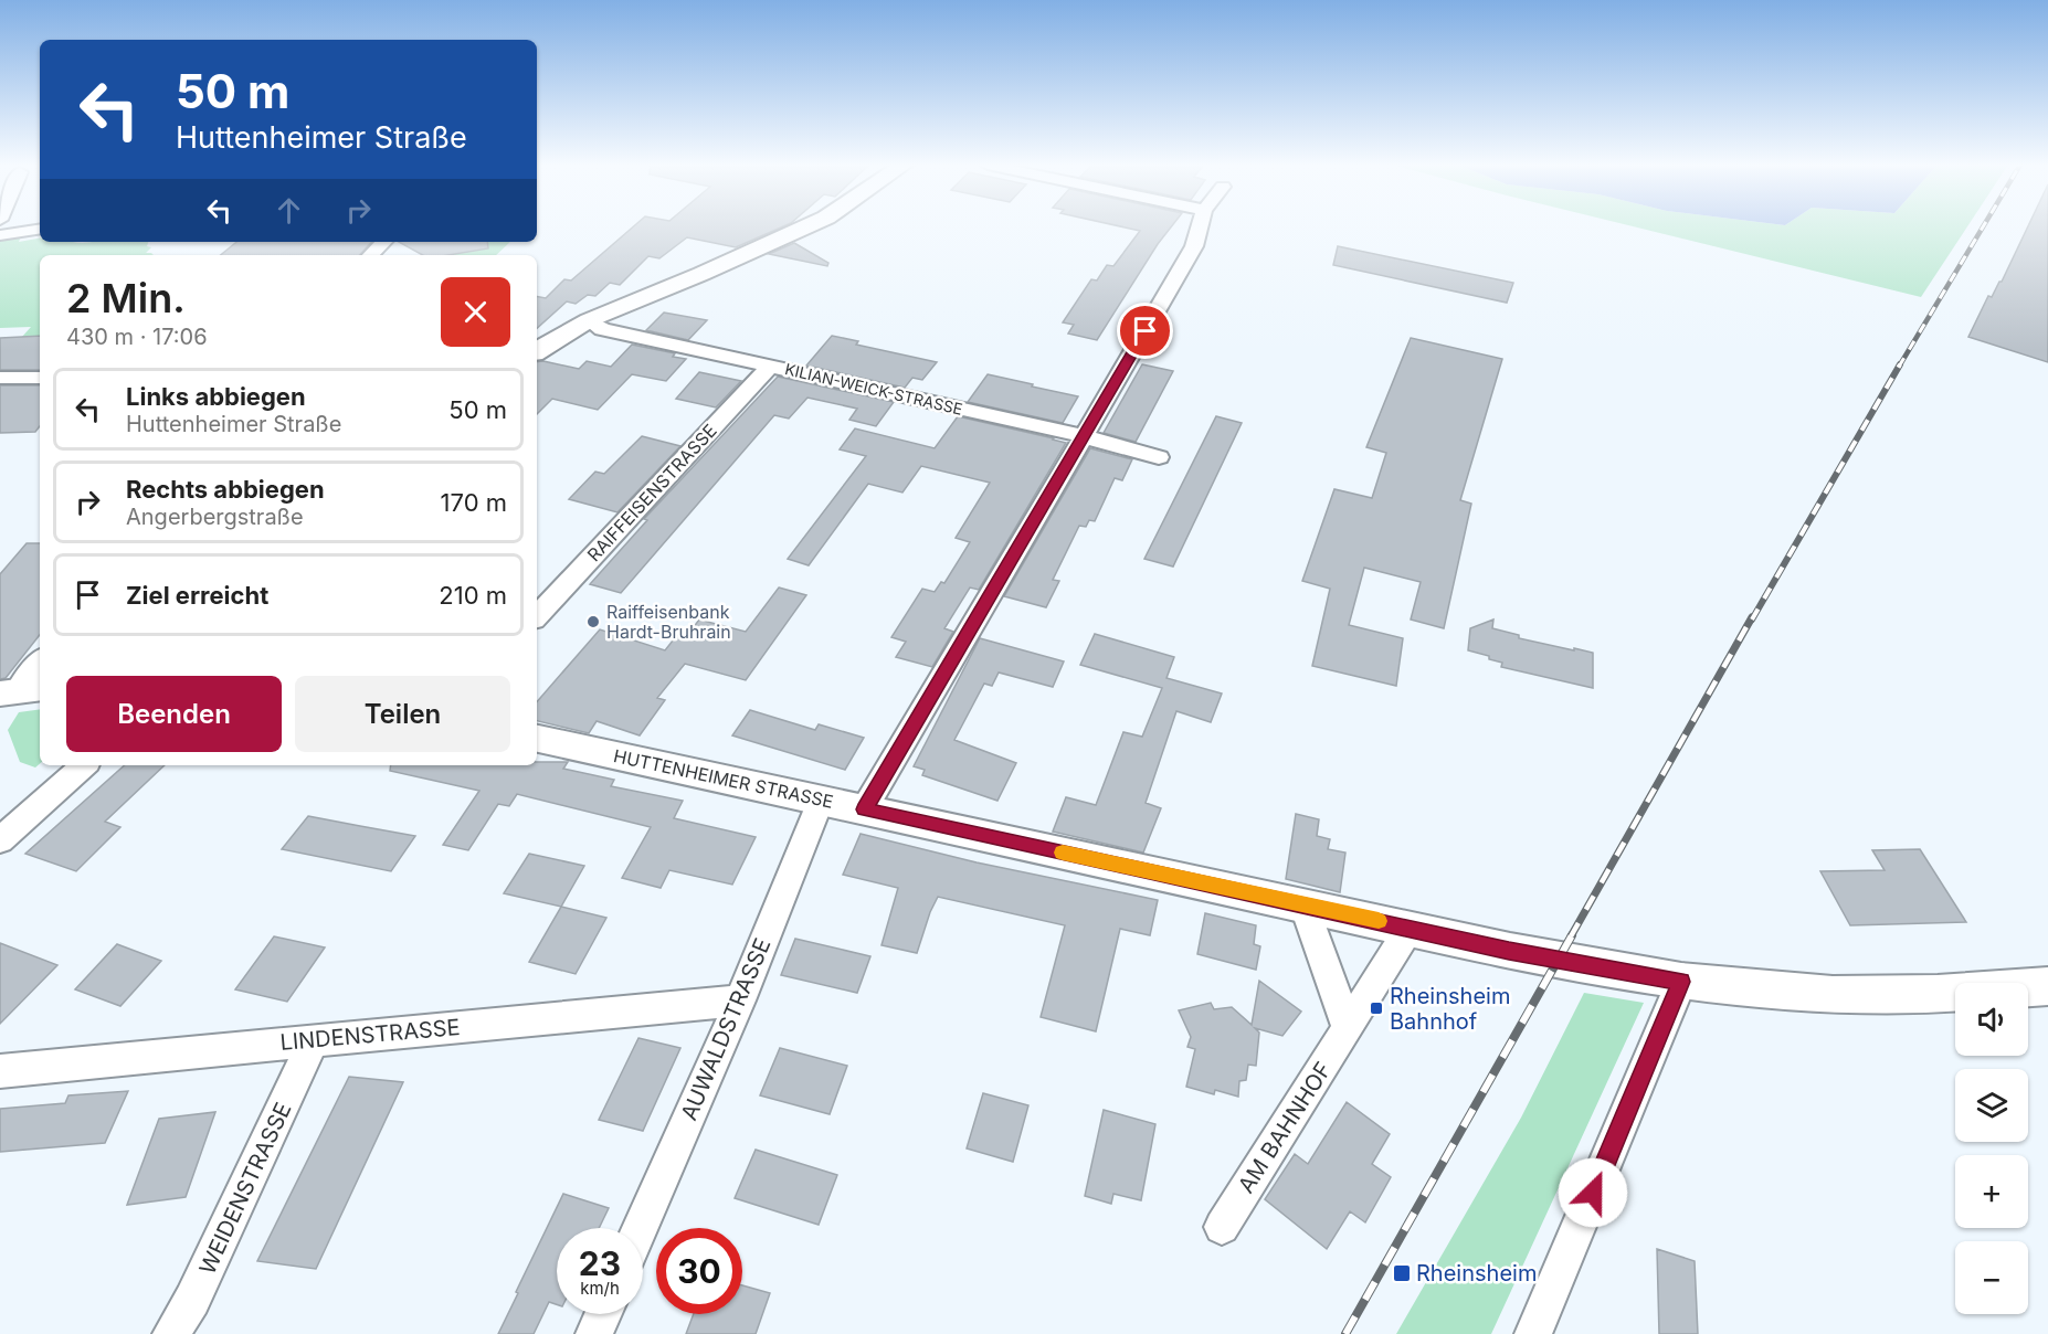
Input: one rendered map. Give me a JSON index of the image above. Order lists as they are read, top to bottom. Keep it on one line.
{"streets":{"street":["KILIAN-WEICK-STRASSE","RAIFFEISENSTRASSE","HUTTENHEIMER STRASSE","AUWALDSTRASSE","LINDENSTRASSE","AM BAHNHOF","WEIDENSTRASSE"]},"crossings":[["KILIAN-WEICK-STRASSE","RAIFFEISENSTRASSE"],["HUTTENHEIMER STRASSE","AUWALDSTRASSE"],["HUTTENHEIMER STRASSE","AM BAHNHOF"],["AUWALDSTRASSE","LINDENSTRASSE"],["LINDENSTRASSE","WEIDENSTRASSE"]],"places":{"other":["Raiffeisenbank Hardt-Bruhrain"],"transit":["Rheinsheim Bahnhof","Rheinsheim"]},"page":{"turn":["50 m","Huttenheimer Straße"],"heading":["2 Min.","430 m · 17:06"],"list":[{"name":"Links abbiegen","note":"Huttenheimer Straße","value":"50 m"},{"name":"Rechts abbiegen","note":"Angerbergstraße","value":"170 m"},{"name":"Ziel erreicht","value":"210 m"}],"buttons":["Beenden","Teilen"],"map_buttons":["+","−"],"speed":"23 km/h","limit":"30"}}
